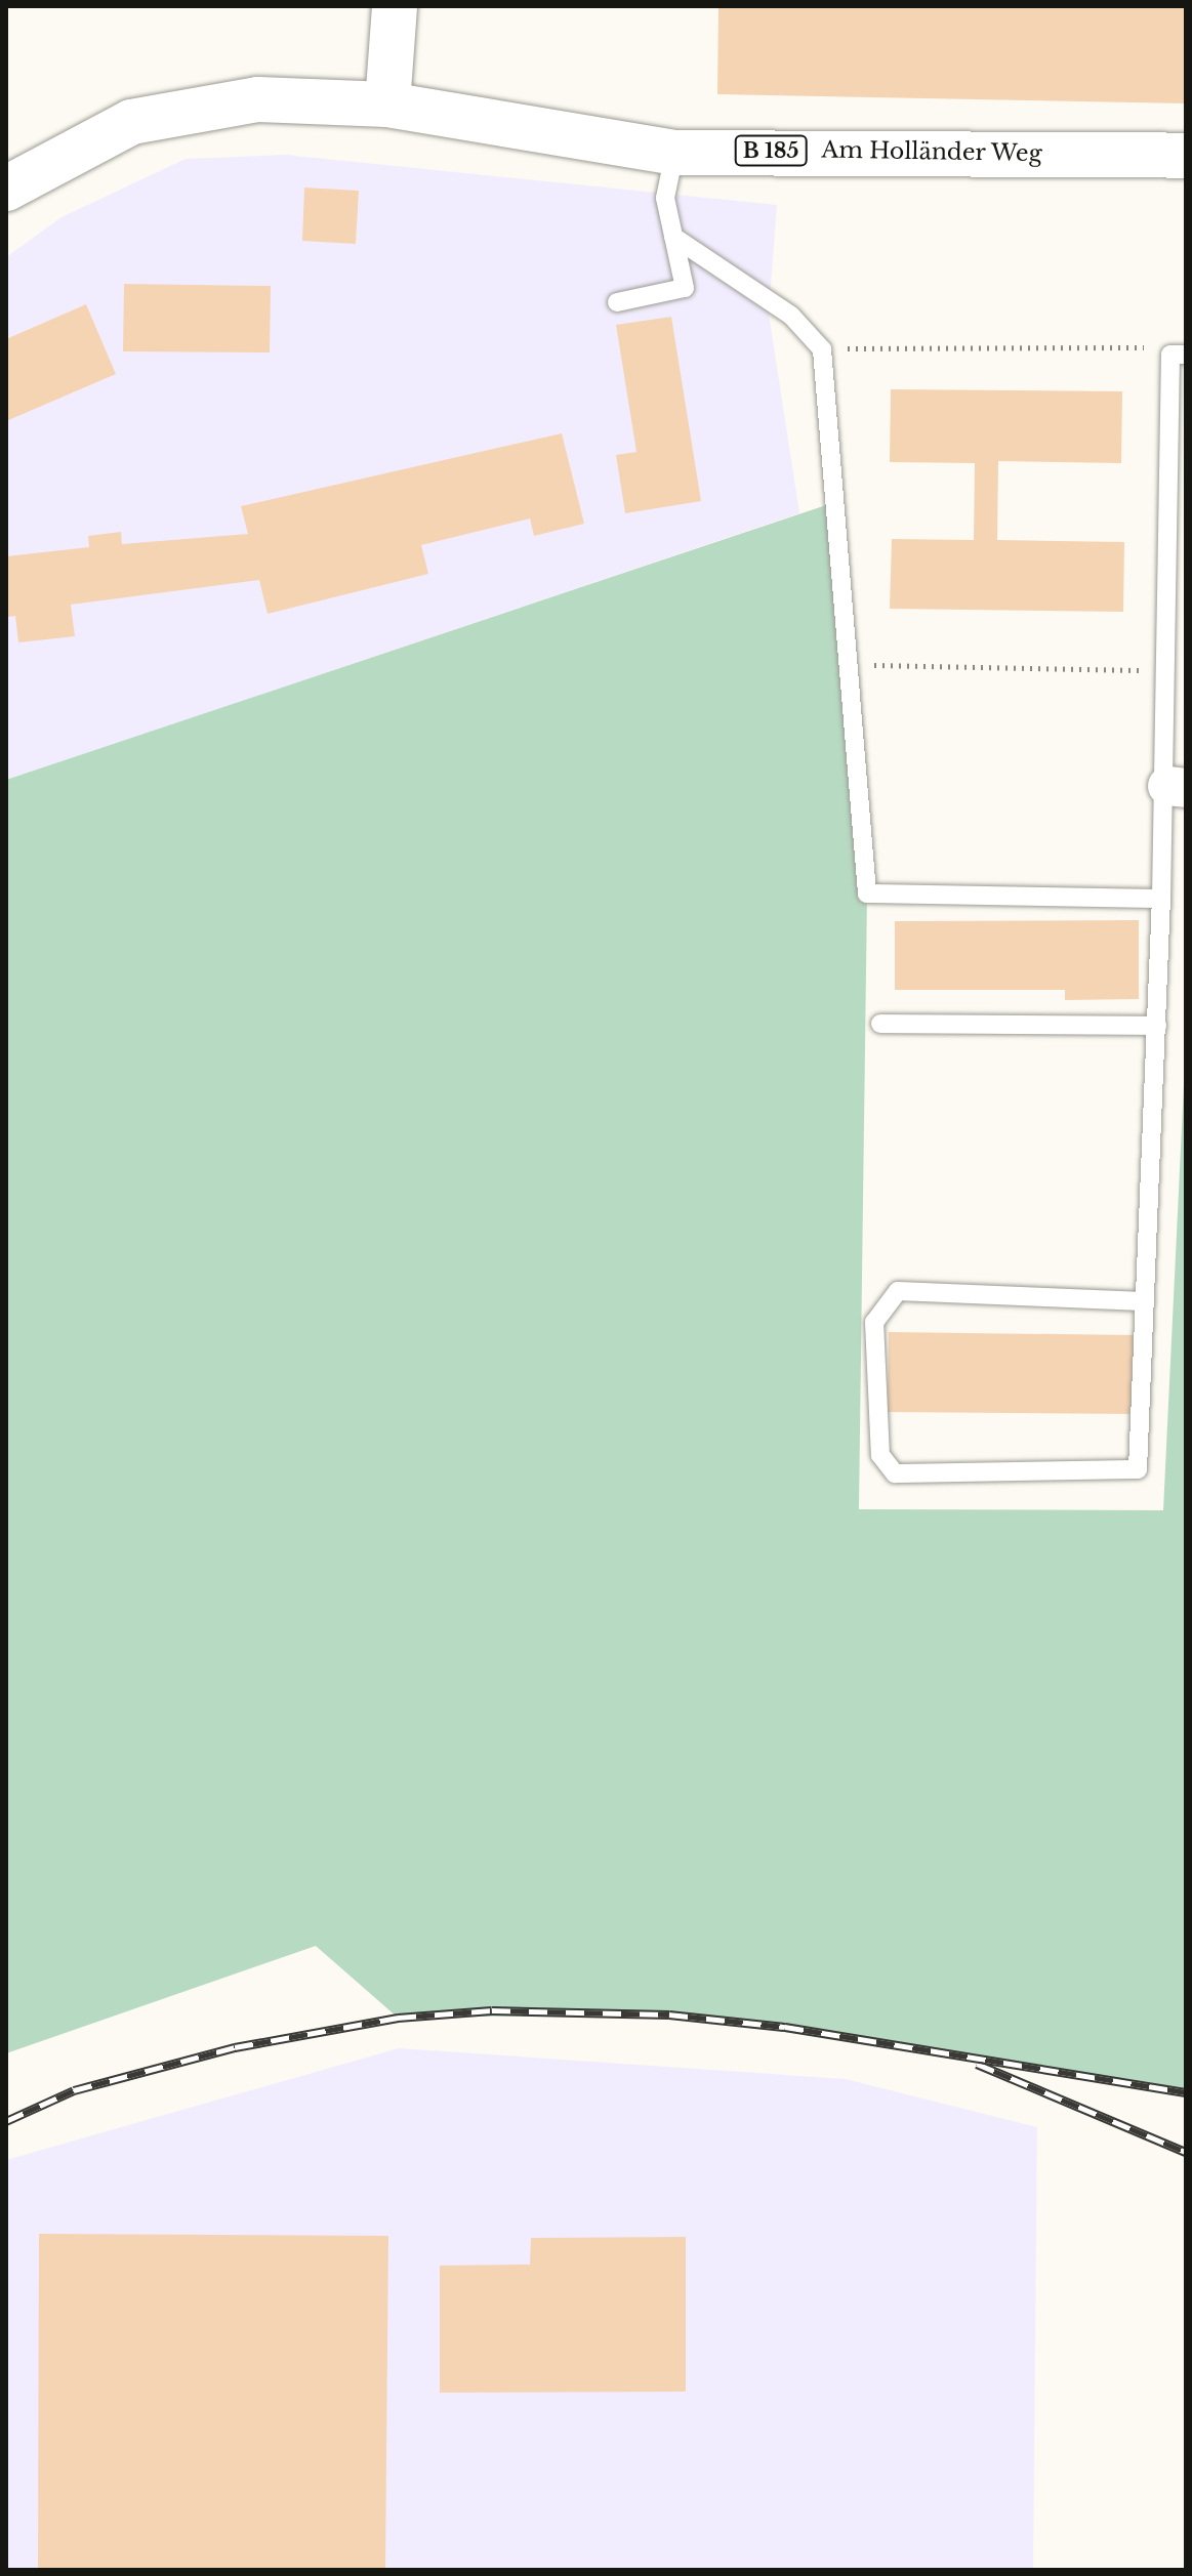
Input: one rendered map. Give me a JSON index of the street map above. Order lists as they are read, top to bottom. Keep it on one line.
{"streets":{"main road":["B 185","Am Holländer Weg"]},"crossings":[["B 185","Am Holländer Weg"]]}
